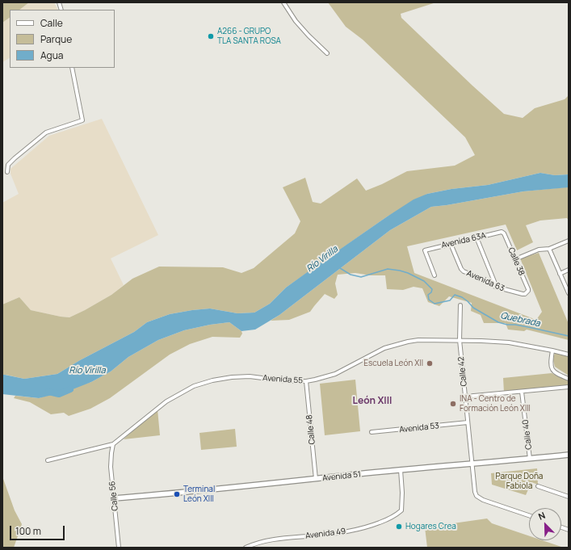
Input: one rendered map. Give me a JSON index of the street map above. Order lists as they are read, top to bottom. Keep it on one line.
{"streets":{"street":["Avenida 63A","Calle 38","Avenida 63","Calle 42","Avenida 55","Avenida 53","Calle 48","Calle 40","Avenida 51","Calle 56","Avenida 49"]},"crossings":[["Avenida 63A","Calle 38"],["Avenida 63A","Avenida 63"],["Calle 38","Avenida 63"],["Calle 42","Avenida 55"],["Calle 42","Avenida 53"],["Calle 42","Avenida 51"],["Avenida 55","Calle 48"],["Avenida 55","Calle 56"],["Calle 48","Avenida 51"],["Calle 40","Avenida 51"],["Avenida 51","Calle 56"],["Avenida 51","Avenida 49"]],"districts":["León XIII"],"water":["Río Virilla","Quebrada"],"parks":["Parque Doña Fabiola"],"places":["A266 - GRUPO TLA SANTA ROSA","Escuela León XII","INA - Centro de Formación León XIII","Terminal León XIII","Hogares Crea"],"legend":["Calle","Parque","Agua"],"scale_bar":"100 m","north":"top left"}
